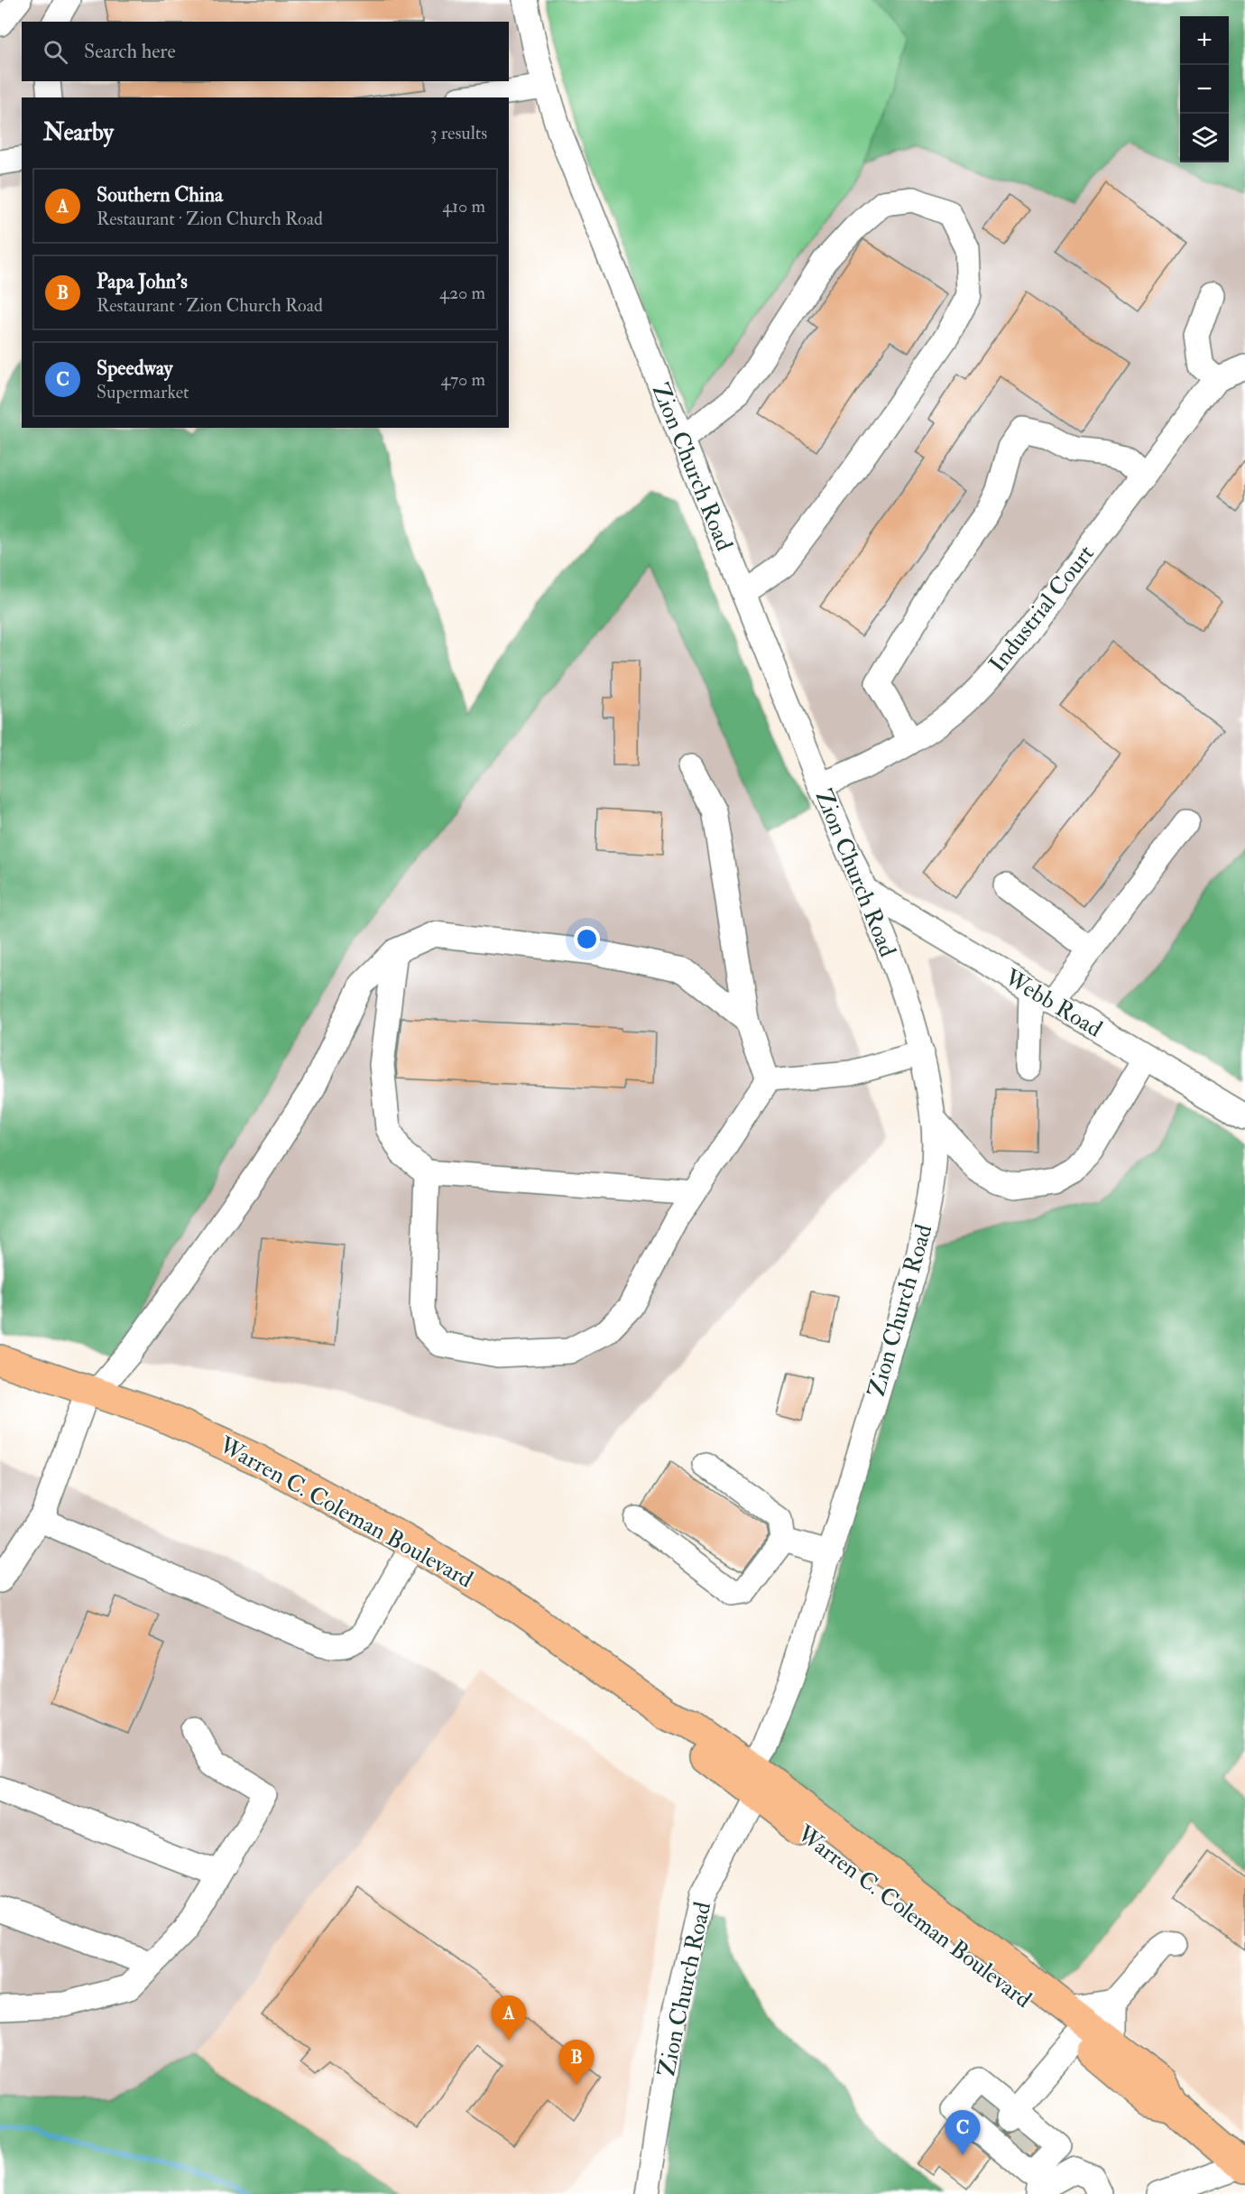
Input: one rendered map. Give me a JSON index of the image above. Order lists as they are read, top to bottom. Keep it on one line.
{"streets":{"highway":["Warren C. Coleman Boulevard"],"street":["Zion Church Road","Industrial Court","Webb Road"]},"crossings":[["Zion Church Road","Industrial Court"],["Zion Church Road","Webb Road"],["Zion Church Road","Warren C. Coleman Boulevard"]],"page":{"map_buttons":["+","−"],"search":"Search here","heading":["Nearby","3 results"],"list":[{"mark":"A","name":"Southern China","note":"Restaurant · Zion Church Road","value":"410 m"},{"mark":"B","name":"Papa John's","note":"Restaurant · Zion Church Road","value":"420 m"},{"mark":"C","name":"Speedway","note":"Supermarket","value":"470 m"}],"pins":["A","B","C"]}}
